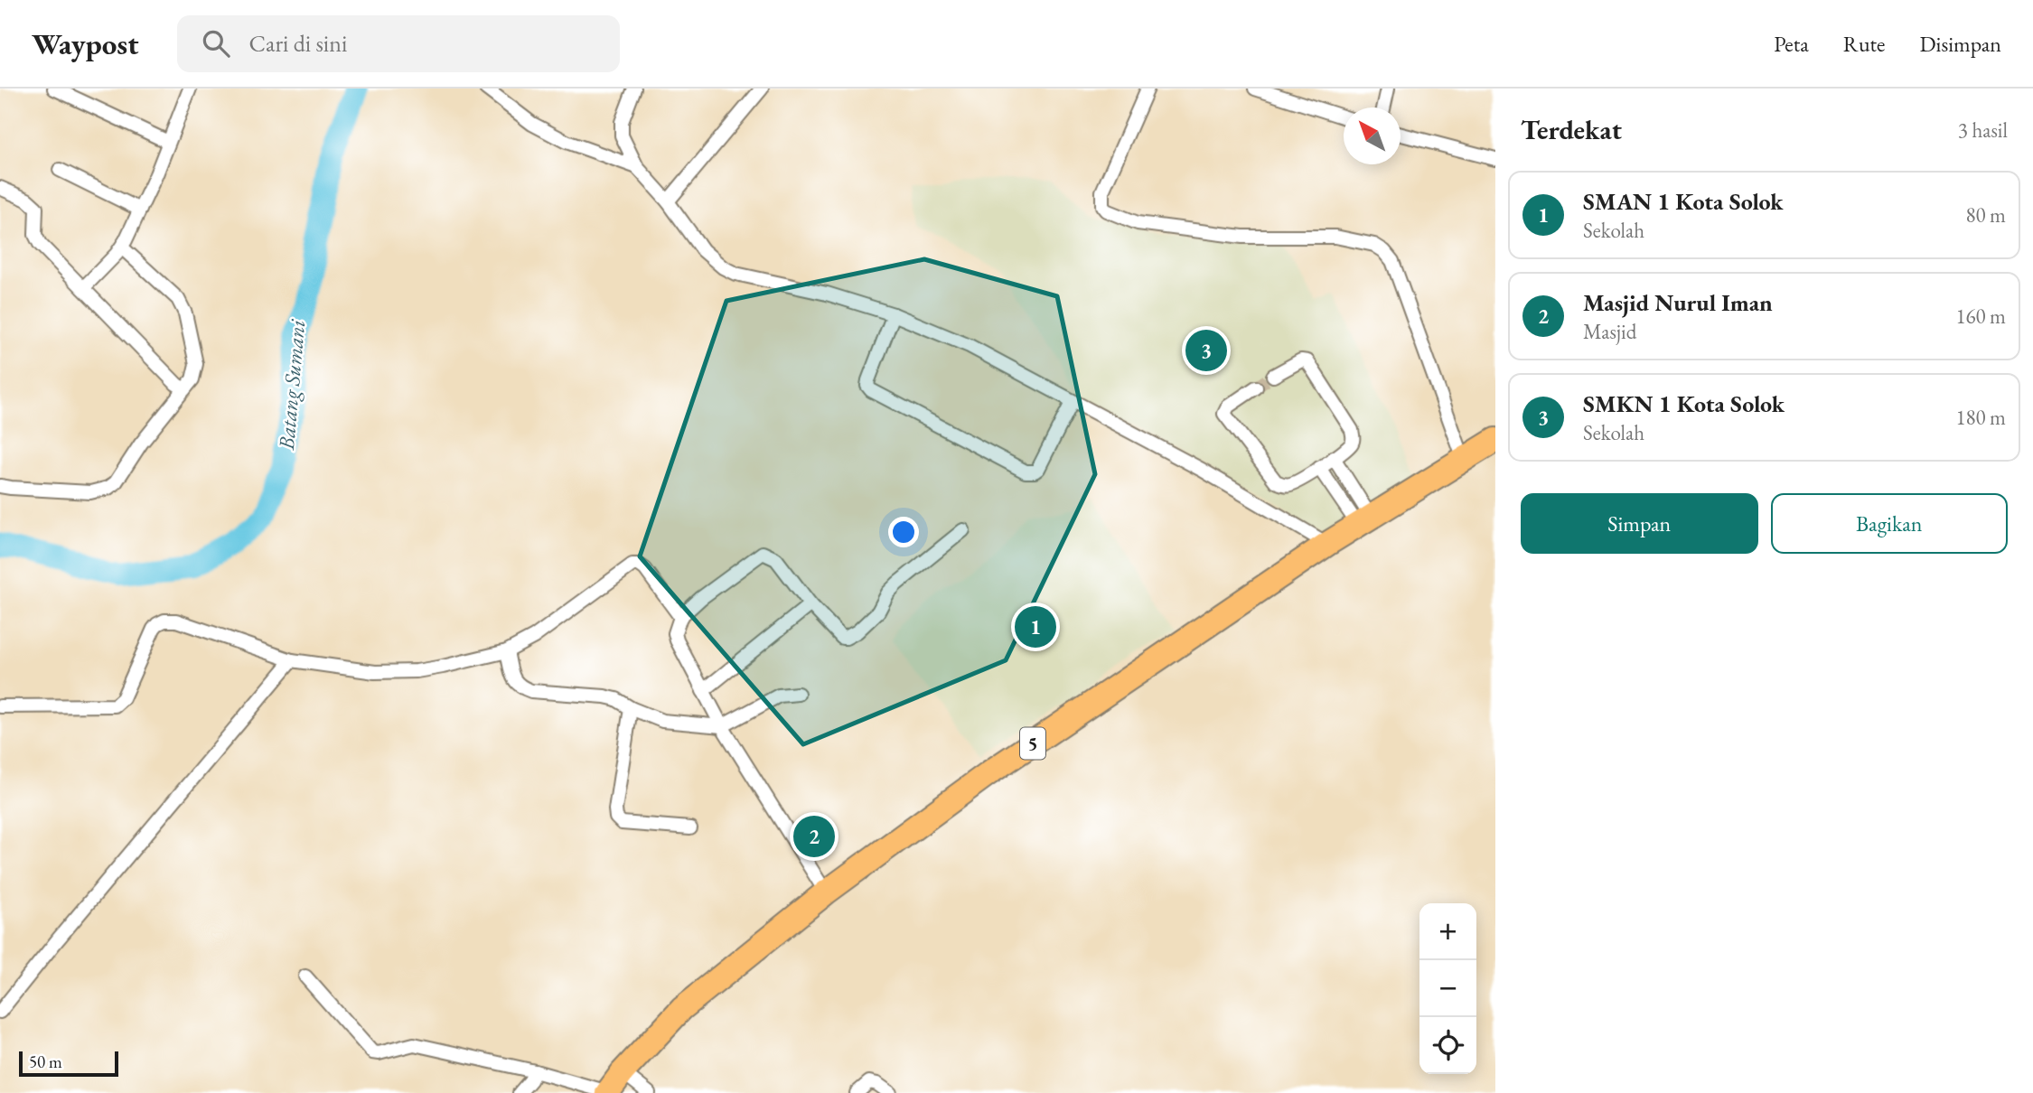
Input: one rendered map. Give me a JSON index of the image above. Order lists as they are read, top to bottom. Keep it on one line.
{"streets":{"highway":["5"]},"water":["Batang Sumani"],"scale_bar":"50 m","north":"top left","page":{"header":"Waypost","search":"Cari di sini","nav":["Peta","Rute","Disimpan"],"heading":["Terdekat","3 hasil"],"list":[{"mark":"1","name":"SMAN 1 Kota Solok","note":"Sekolah","value":"80 m"},{"mark":"2","name":"Masjid Nurul Iman","note":"Masjid","value":"160 m"},{"mark":"3","name":"SMKN 1 Kota Solok","note":"Sekolah","value":"180 m"}],"pins":["3","1","2"],"buttons":["Simpan","Bagikan"],"map_buttons":["+","−"],"scale":"50 m"}}
